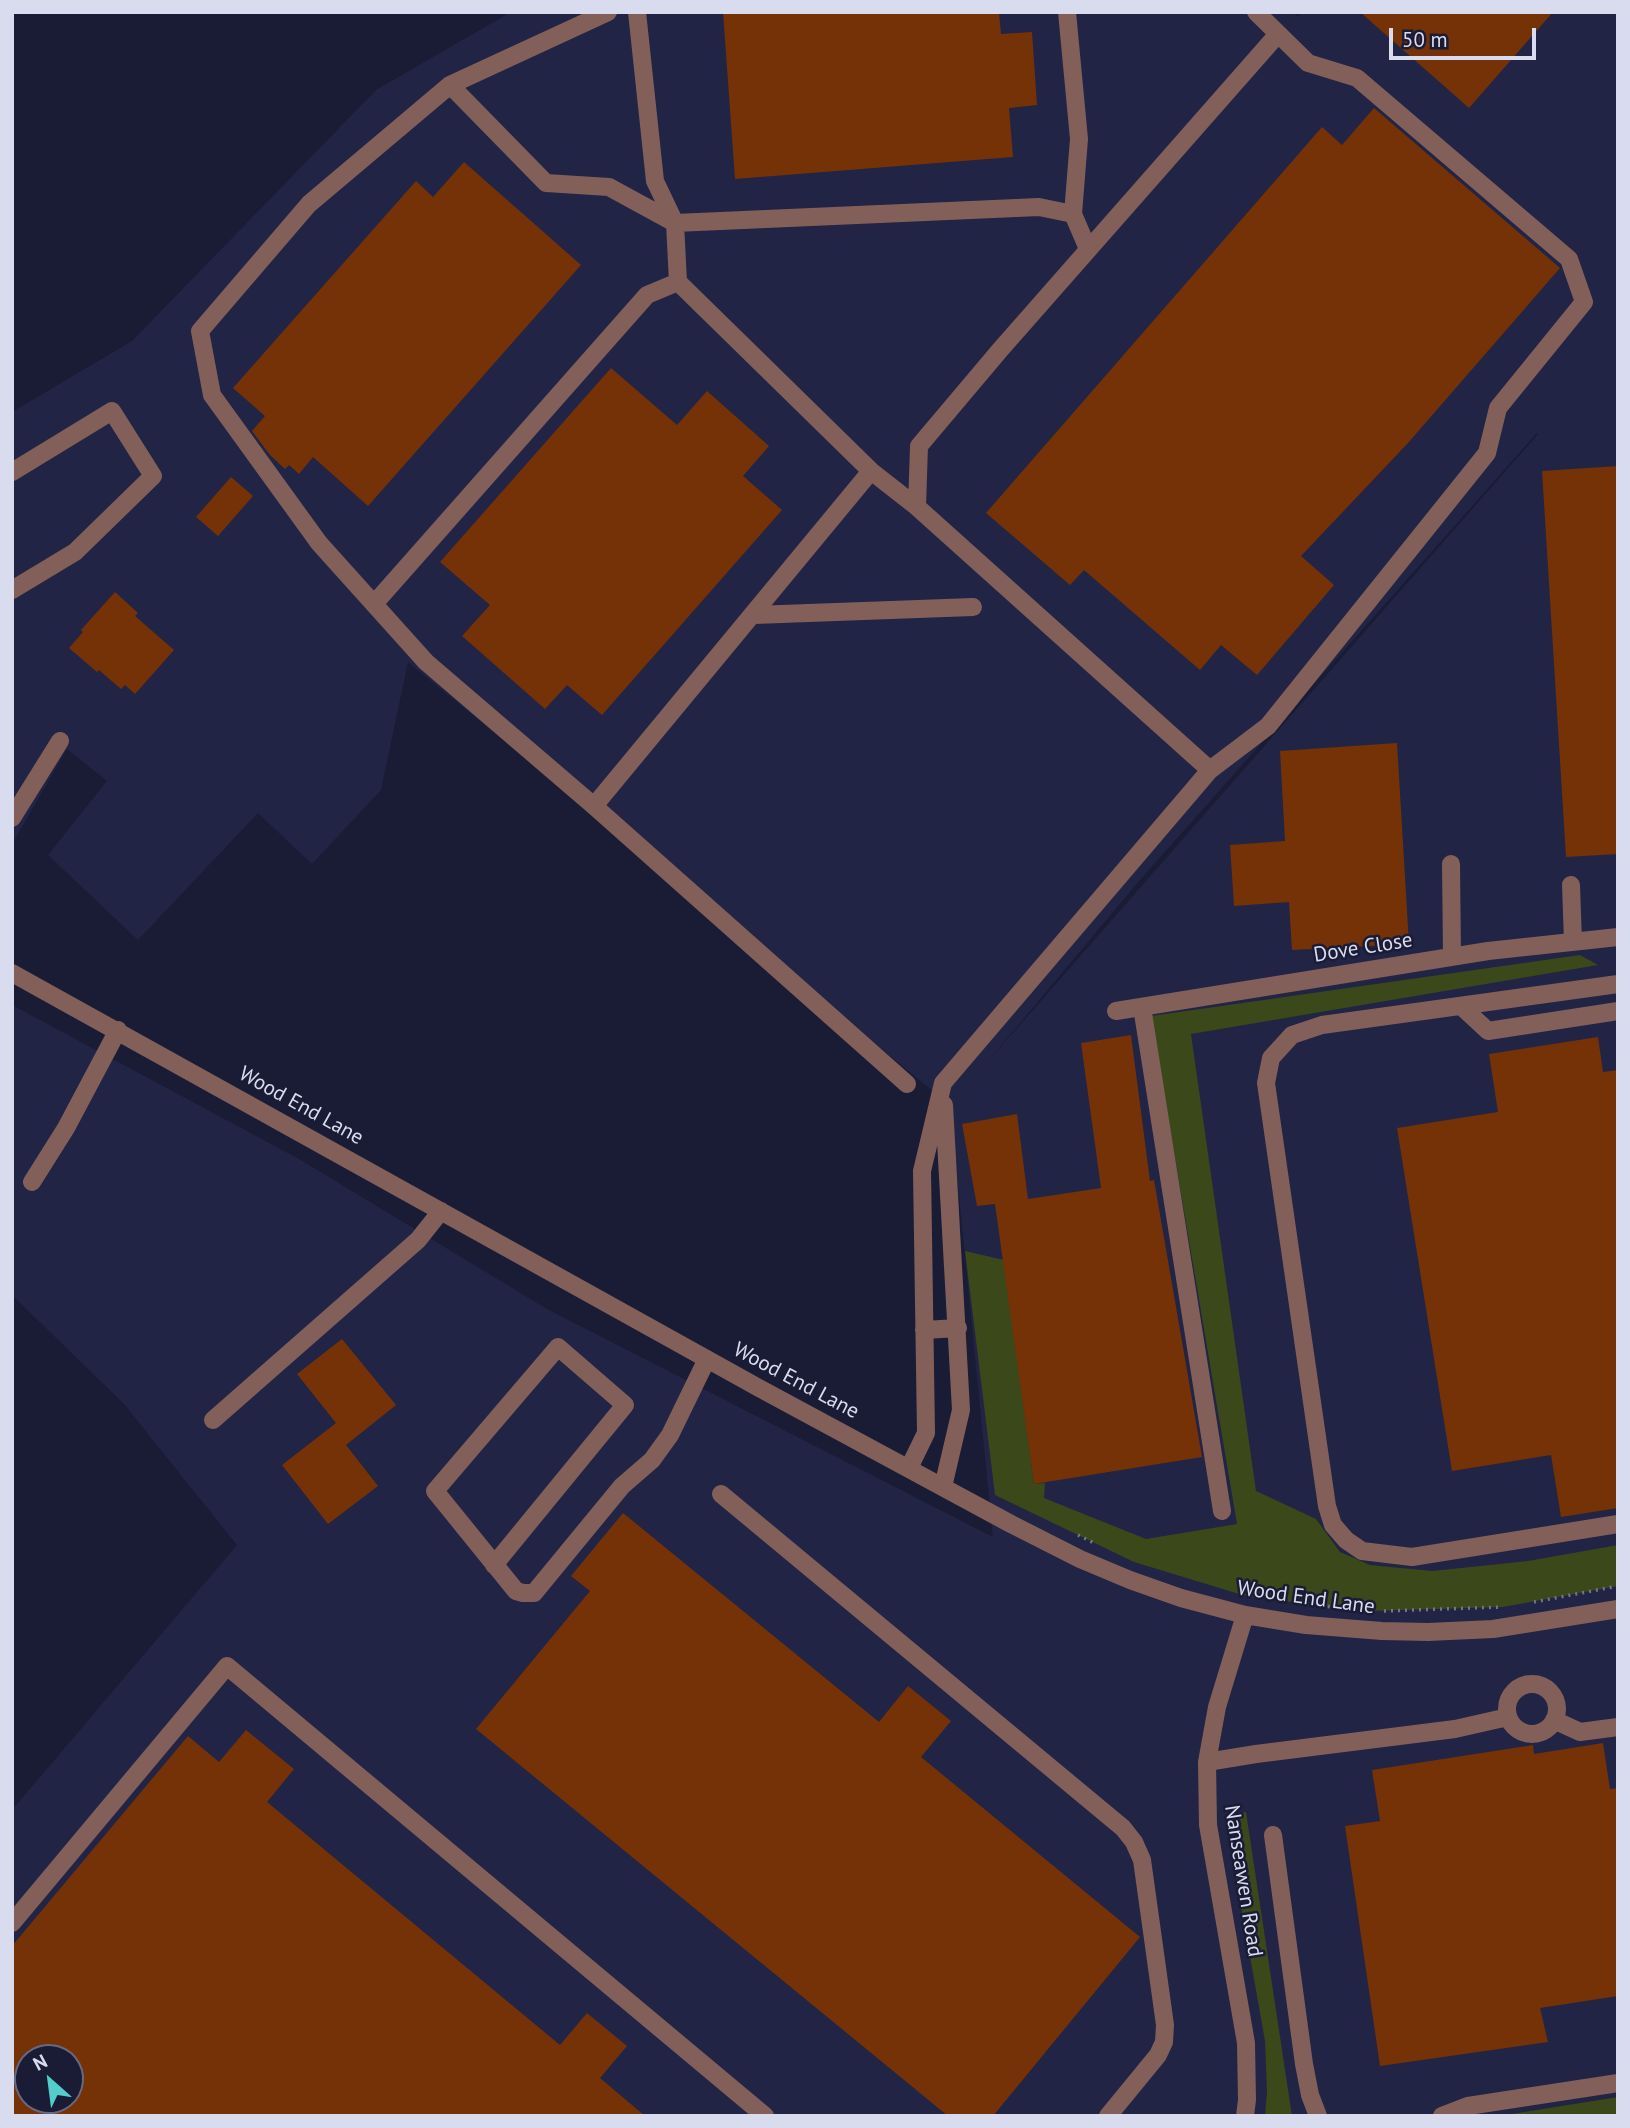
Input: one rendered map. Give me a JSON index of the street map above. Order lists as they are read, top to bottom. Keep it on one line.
{"streets":{"street":["Dove Close","Wood End Lane","Nanseawen Road"]},"crossings":[["Wood End Lane","Nanseawen Road"]],"scale_bar":"50 m","north":"top left"}
